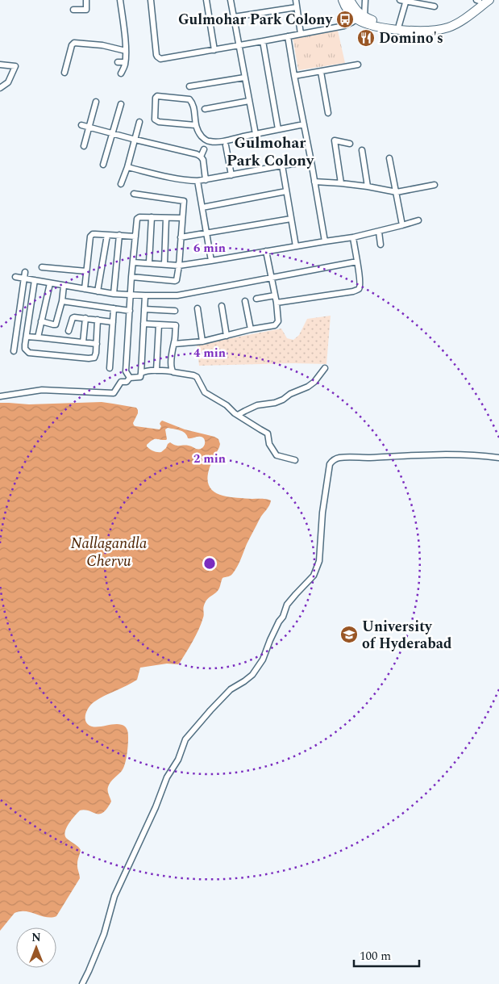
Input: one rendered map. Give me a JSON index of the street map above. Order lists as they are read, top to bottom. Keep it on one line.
{"districts":["Gulmohar Park Colony"],"water":["Nallagandla Chervu"],"places":{"bus stop":["Gulmohar Park Colony"],"restaurant":["Domino's"],"school or university":["University of Hyderabad"]},"scale_bar":"100 m","north":"top","rings":["6 min","4 min","2 min"]}
